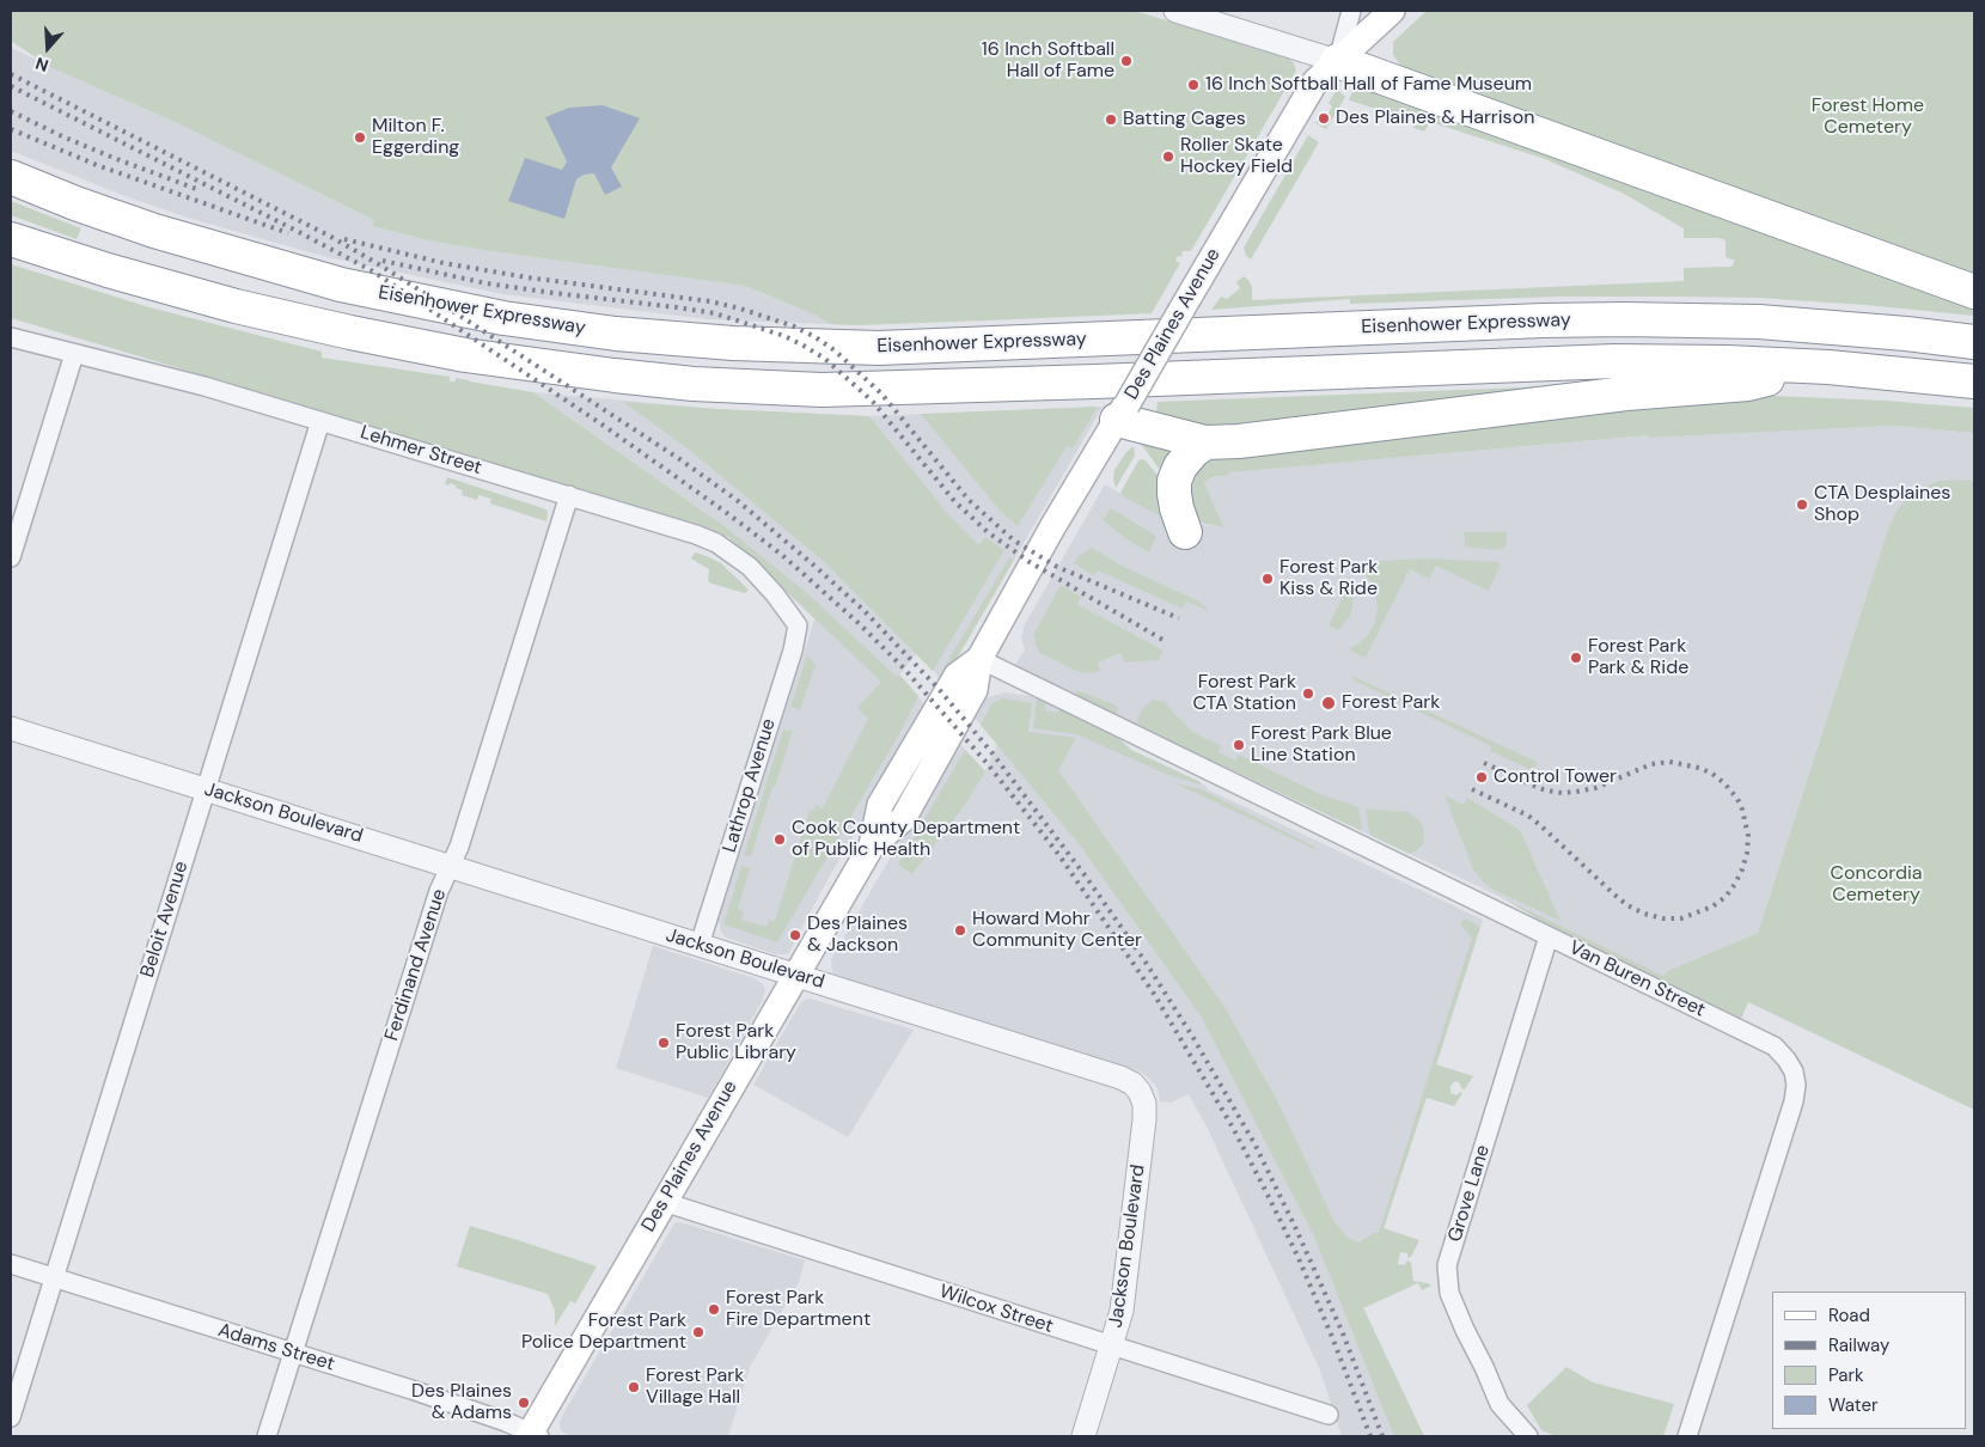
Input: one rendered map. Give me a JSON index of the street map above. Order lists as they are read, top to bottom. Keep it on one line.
{"streets":{"highway":["Eisenhower Expressway"],"main road":["Des Plaines Avenue"],"street":["Lehmer Street","Lathrop Avenue","Jackson Boulevard","Beloit Avenue","Ferdinand Avenue","Van Buren Street","Grove Lane","Wilcox Street","Adams Street"]},"crossings":[["Des Plaines Avenue","Jackson Boulevard"],["Des Plaines Avenue","Van Buren Street"],["Des Plaines Avenue","Wilcox Street"],["Des Plaines Avenue","Adams Street"],["Lehmer Street","Lathrop Avenue"],["Lehmer Street","Beloit Avenue"],["Lehmer Street","Ferdinand Avenue"],["Lathrop Avenue","Jackson Boulevard"],["Jackson Boulevard","Beloit Avenue"],["Jackson Boulevard","Ferdinand Avenue"],["Jackson Boulevard","Wilcox Street"],["Beloit Avenue","Adams Street"],["Ferdinand Avenue","Adams Street"],["Van Buren Street","Grove Lane"]],"parks":["Forest Home Cemetery","Concordia Cemetery"],"places":["16 Inch Softball Hall of Fame","16 Inch Softball Hall of Fame Museum","Des Plaines & Harrison","Batting Cages","Milton F. Eggerding","Roller Skate Hockey Field","CTA Desplaines Shop","Forest Park Kiss & Ride","Forest Park Park & Ride","Forest Park CTA Station","Forest Park","Forest Park Blue Line Station","Control Tower","Cook County Department of Public Health","Howard Mohr Community Center","Des Plaines & Jackson","Forest Park Public Library","Forest Park Fire Department","Forest Park Police Department","Forest Park Village Hall","Des Plaines & Adams"],"legend":["Road","Railway","Park","Water"],"north":"bottom"}
